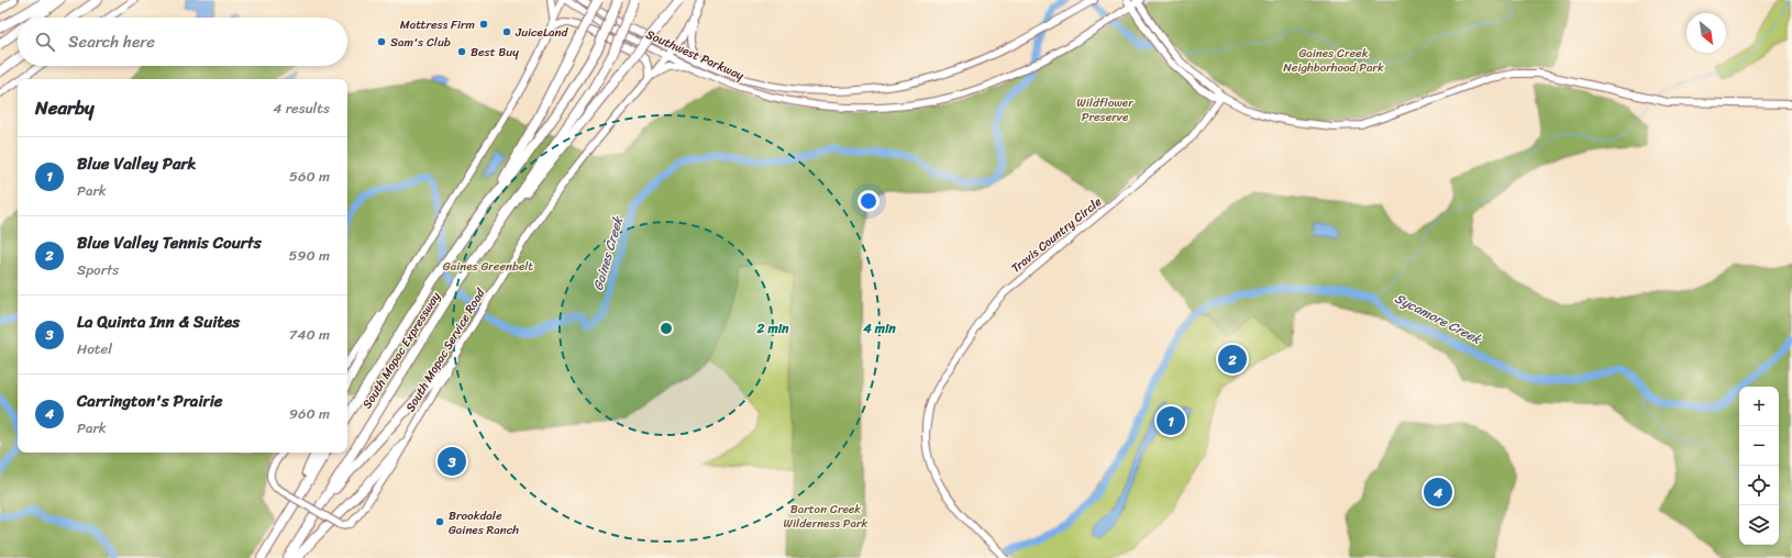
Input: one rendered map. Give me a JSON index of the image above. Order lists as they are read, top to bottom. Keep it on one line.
{"streets":{"highway":["South Mopac Expressway"],"main road":["Southwest Parkway","Travis Country Circle","South Mopac Service Road"]},"crossings":[["Southwest Parkway","South Mopac Service Road"]],"water":["Gaines Creek","Sycamore Creek"],"parks":["Gaines Creek Neighborhood Park","Wildflower Preserve","Gaines Greenbelt","Barton Creek Wilderness Park"],"places":["Mattress Firm","JuiceLand","Sam's Club","Best Buy","Brookdale Gaines Ranch"],"north":"bottom right","page":{"search":"Search here","heading":["Nearby","4 results"],"list":[{"mark":"1","name":"Blue Valley Park","note":"Park","value":"560 m"},{"mark":"2","name":"Blue Valley Tennis Courts","note":"Sports","value":"590 m"},{"mark":"3","name":"La Quinta Inn & Suites","note":"Hotel","value":"740 m"},{"mark":"4","name":"Carrington's Prairie","note":"Park","value":"960 m"}],"pins":["2","1","3","4"],"map_buttons":["+","−"]},"rings":["2 min","4 min"]}
